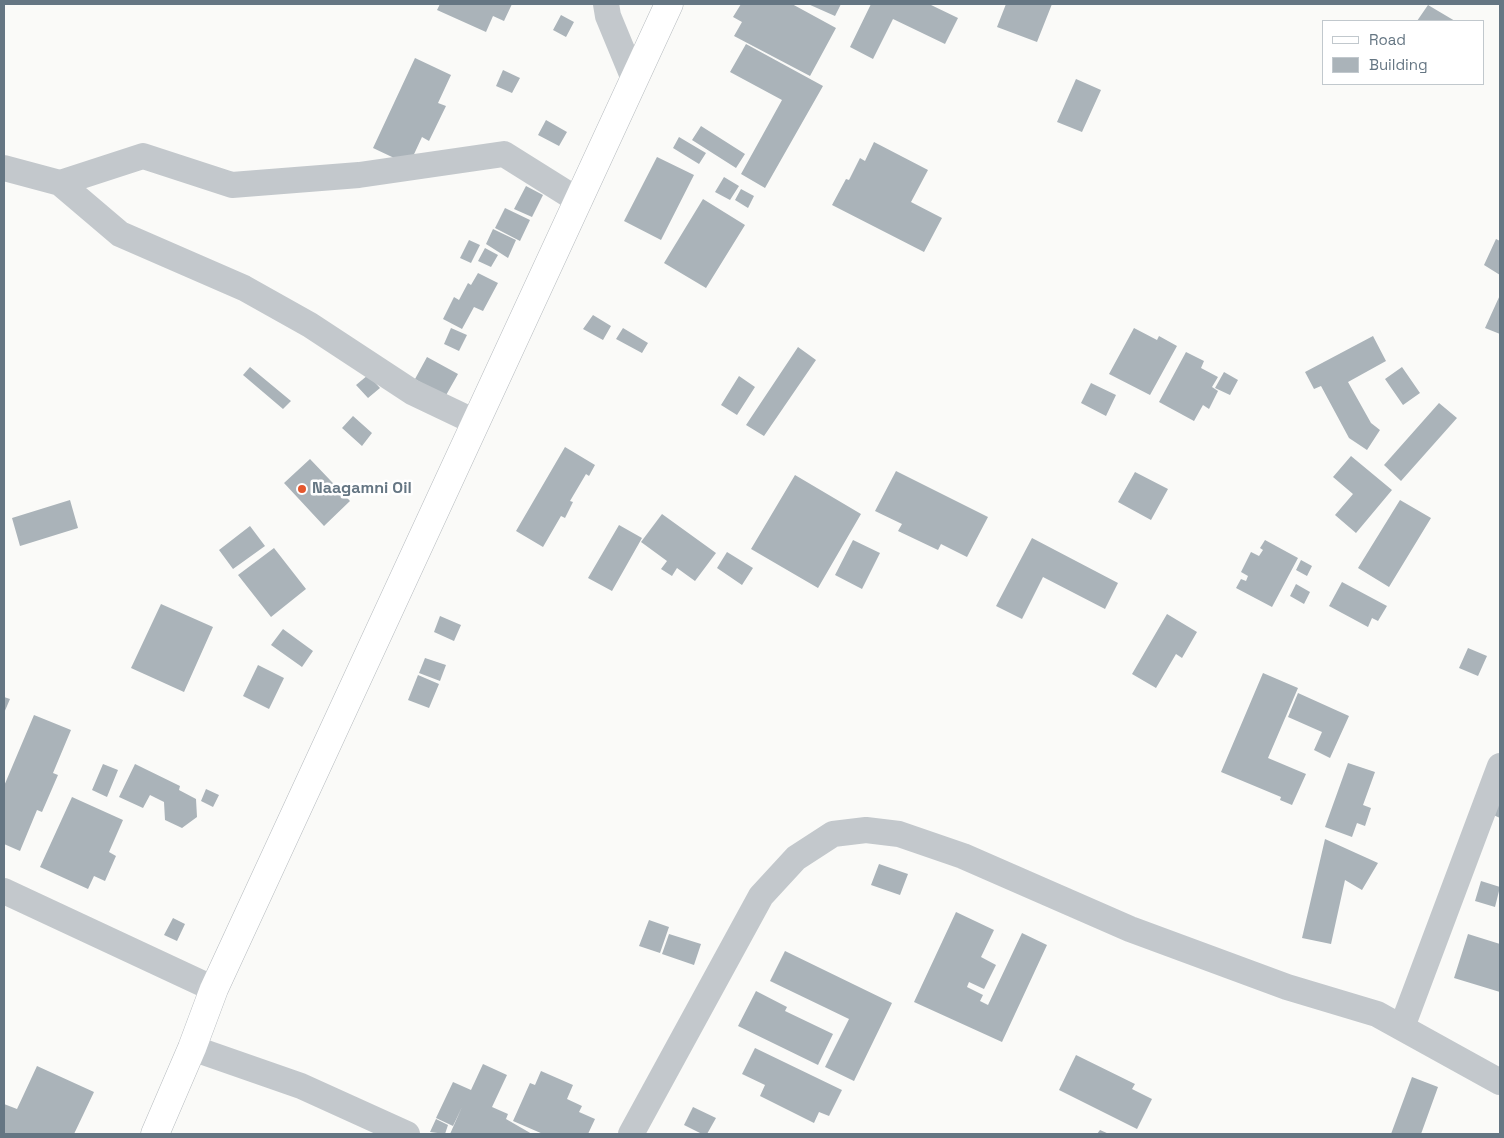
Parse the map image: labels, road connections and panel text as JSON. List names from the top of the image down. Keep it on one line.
{"places":["Naagamni Oil"],"legend":["Road","Building"]}
